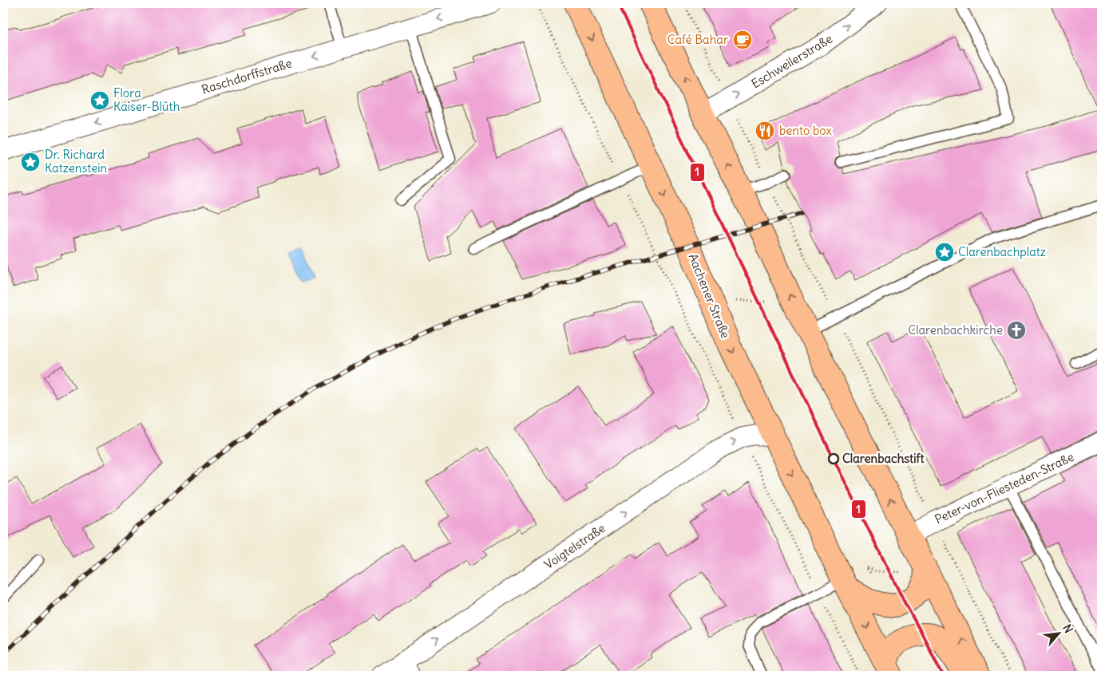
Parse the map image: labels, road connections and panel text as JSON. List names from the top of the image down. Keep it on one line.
{"streets":{"main road":["Aachener Straße"],"street":["Eschweilerstraße","Raschdorffstraße","Peter-von-Fliesteden-Straße","Voigtelstraße"]},"crossings":[["Aachener Straße","Voigtelstraße"]],"one_way":["Eschweilerstraße","Raschdorffstraße","Voigtelstraße"],"places":{"cafe":["Café Bahar"],"place":["Flora Kaiser-Blüth","Dr. Richard Katzenstein","Clarenbachplatz"],"restaurant":["bento box"],"church":["Clarenbachkirche"],"other":["Clarenbachstift"]},"lines":["transit line 1"],"north":"top right"}
